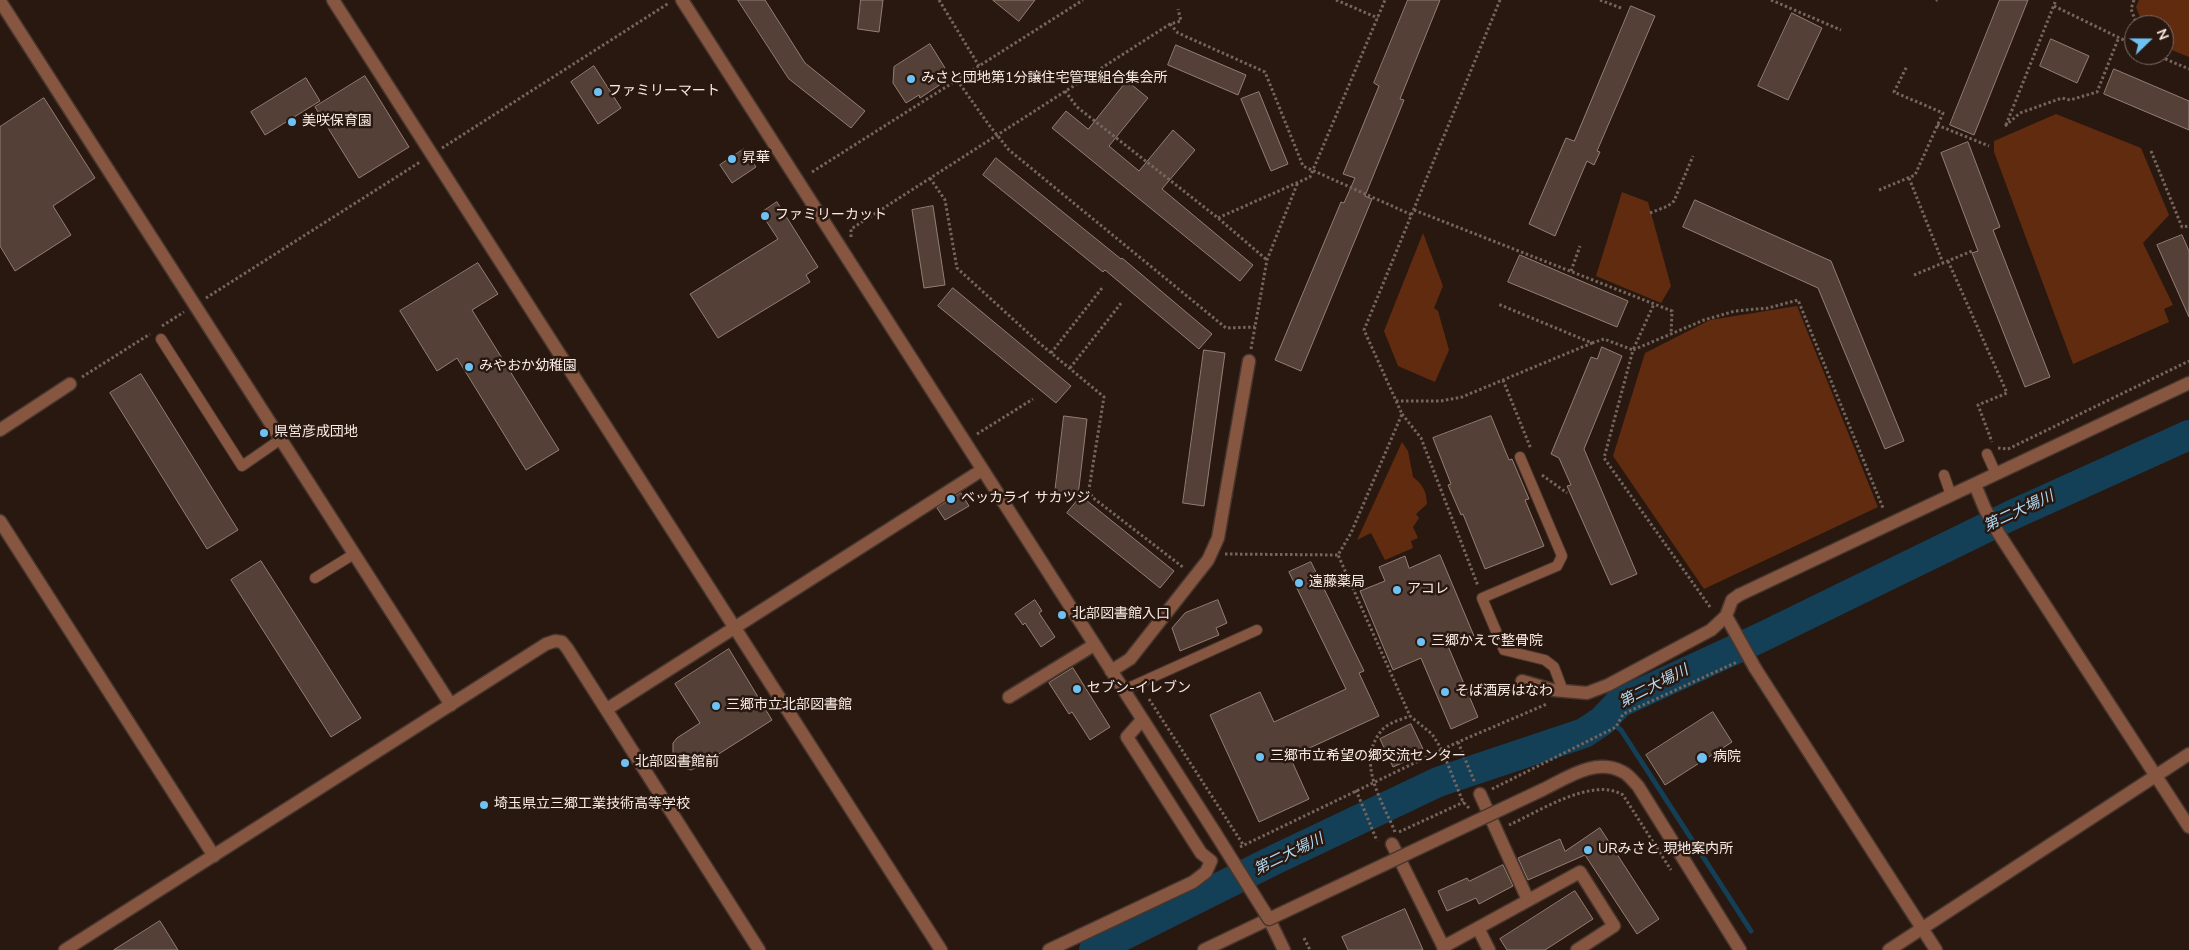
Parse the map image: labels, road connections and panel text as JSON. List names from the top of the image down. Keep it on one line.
{"water":["第二大場川"],"places":["みさと団地第1分譲住宅管理組合集会所","ファミリーマート","美咲保育園","昇華","ファミリーカット","みやおか幼稚園","県営彦成団地","ベッカライ サカツジ","遠藤薬局","アコレ","北部図書館入口","三郷かえで整骨院","セブン-イレブン","そば酒房はなわ","三郷市立北部図書館","三郷市立希望の郷交流センター","病院","北部図書館前","埼玉県立三郷工業技術高等学校","URみさと 現地案内所"],"north":"right"}
